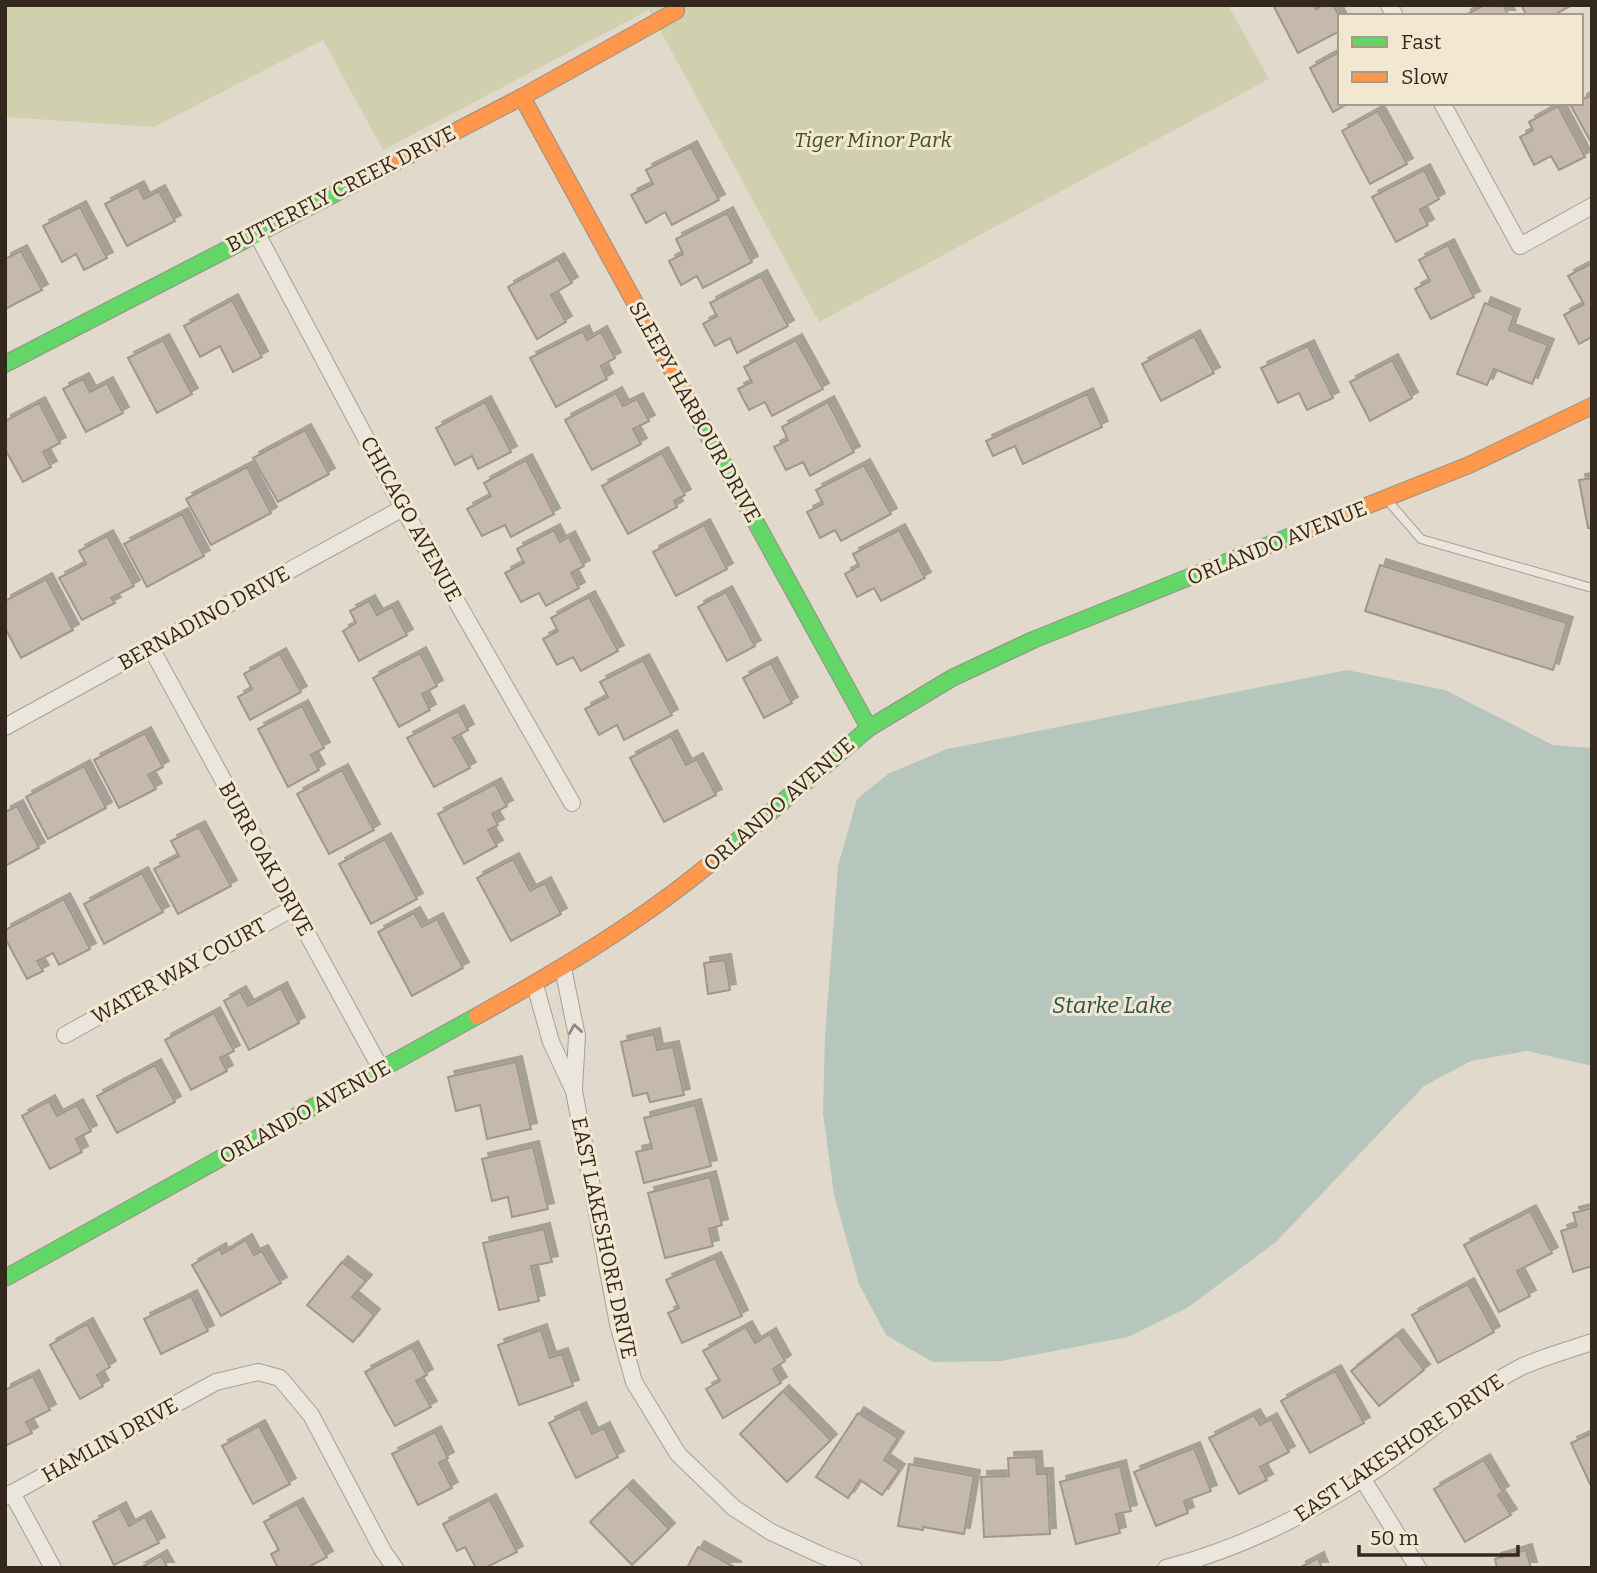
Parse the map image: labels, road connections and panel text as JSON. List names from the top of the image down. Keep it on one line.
{"streets":{"street":["BUTTERFLY CREEK DRIVE","SLEEPY HARBOUR DRIVE","CHICAGO AVENUE","ORLANDO AVENUE","BERNADINO DRIVE","BURR OAK DRIVE","WATER WAY COURT","EAST LAKESHORE DRIVE","HAMLIN DRIVE"]},"crossings":[["BUTTERFLY CREEK DRIVE","SLEEPY HARBOUR DRIVE"],["BUTTERFLY CREEK DRIVE","CHICAGO AVENUE"],["SLEEPY HARBOUR DRIVE","ORLANDO AVENUE"],["CHICAGO AVENUE","BERNADINO DRIVE"],["ORLANDO AVENUE","BURR OAK DRIVE"],["ORLANDO AVENUE","EAST LAKESHORE DRIVE"],["BERNADINO DRIVE","BURR OAK DRIVE"],["BURR OAK DRIVE","WATER WAY COURT"]],"water":["Starke Lake"],"parks":["Tiger Minor Park"],"legend":["Fast","Slow"],"scale_bar":"50 m"}
